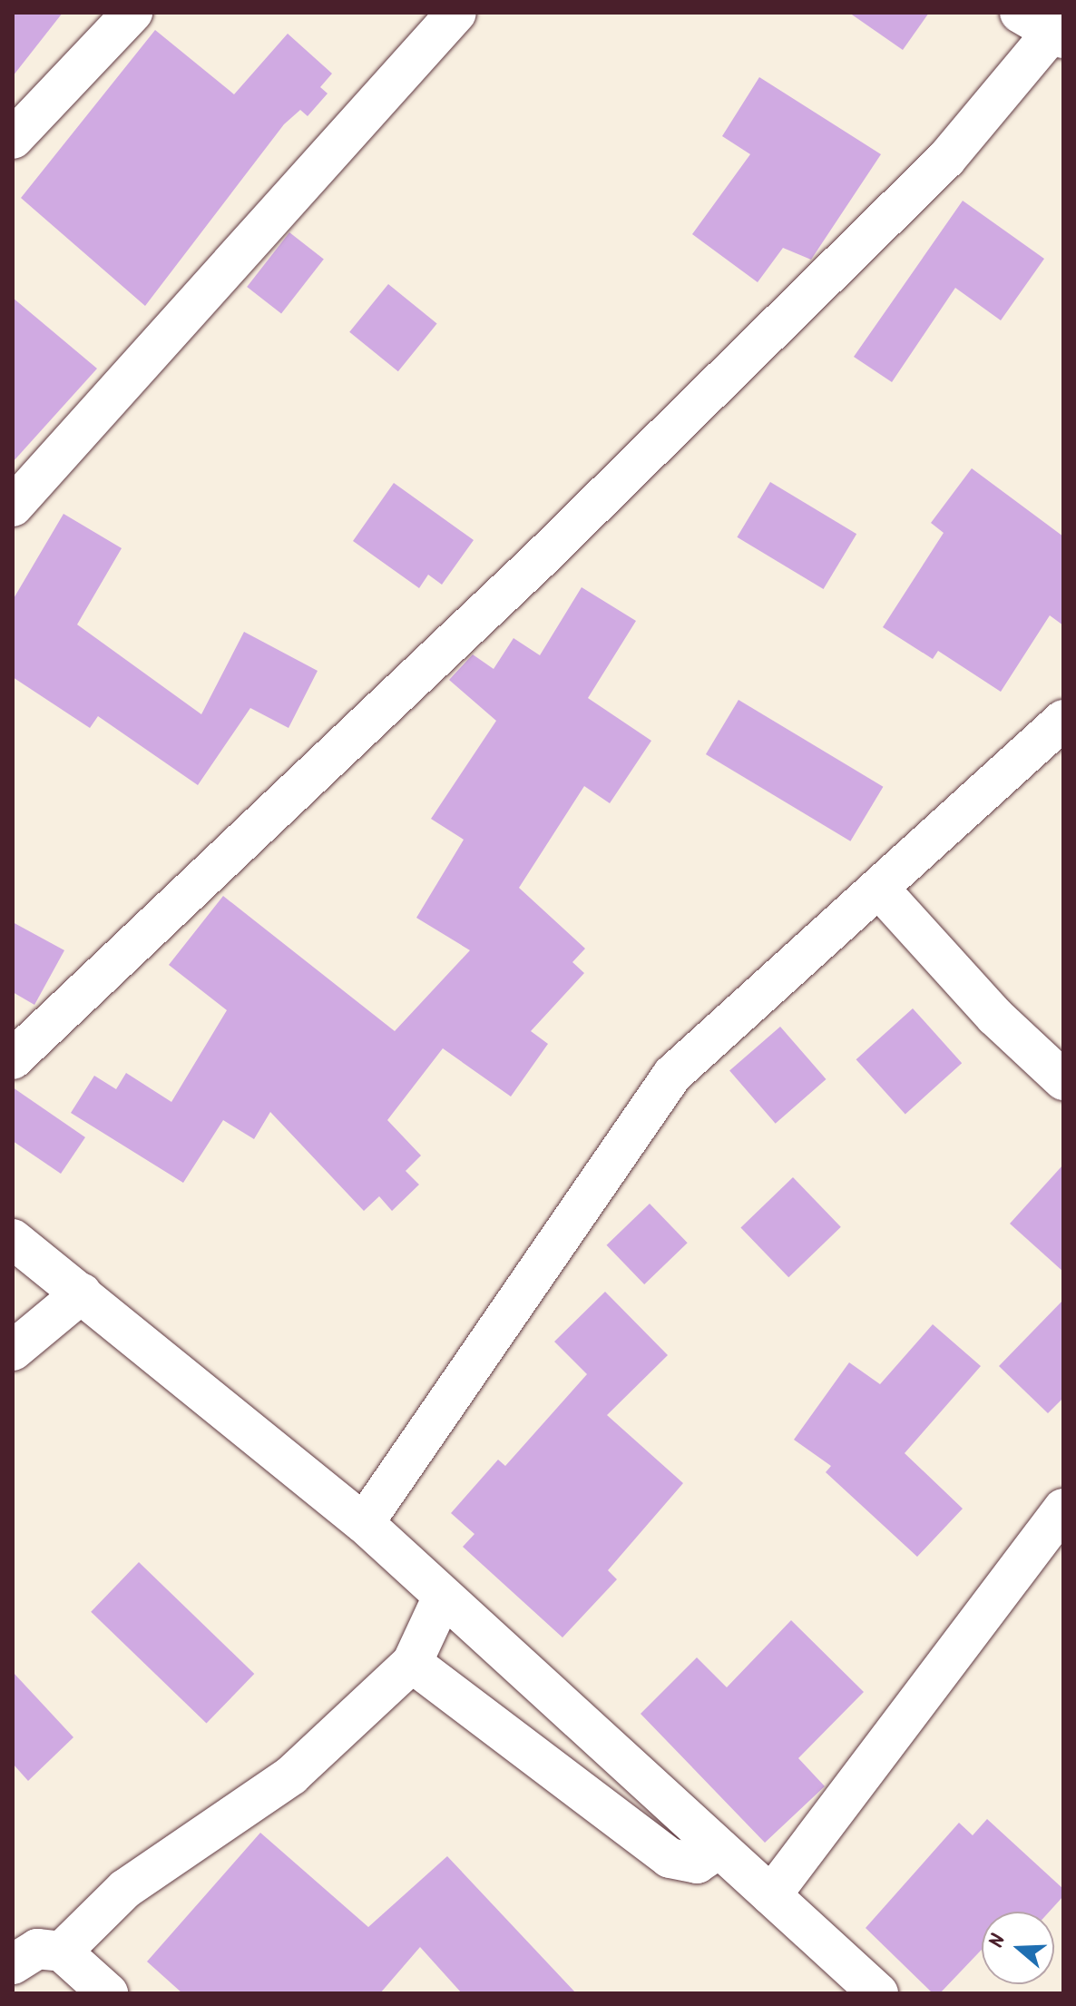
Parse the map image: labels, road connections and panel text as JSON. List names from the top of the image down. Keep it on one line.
{"north":"left"}
